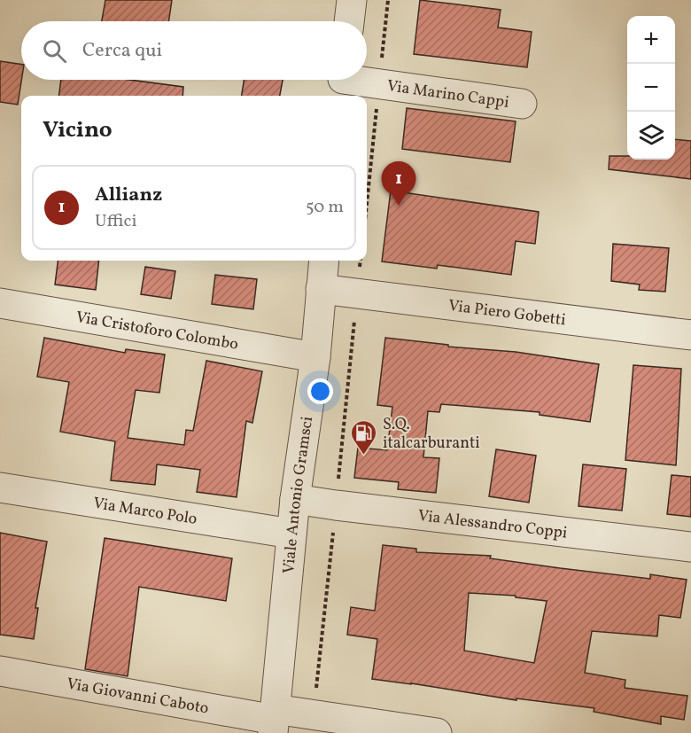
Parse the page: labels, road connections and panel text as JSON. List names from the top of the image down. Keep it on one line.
{"streets":{"street":["Via Marino Cappi","Via Piero Gobetti","Via Cristoforo Colombo","Viale Antonio Gramsci","Via Marco Polo","Via Alessandro Coppi","Via Giovanni Caboto"]},"crossings":[["Via Piero Gobetti","Viale Antonio Gramsci"],["Via Cristoforo Colombo","Viale Antonio Gramsci"],["Viale Antonio Gramsci","Via Marco Polo"],["Viale Antonio Gramsci","Via Alessandro Coppi"],["Viale Antonio Gramsci","Via Giovanni Caboto"]],"places":{"fuel station":["S.Q. italcarburanti"]},"page":{"map_buttons":["+","−"],"search":"Cerca qui","heading":"Vicino","pins":"1","list":[{"mark":"1","name":"Allianz","note":"Uffici","value":"50 m"}]}}
